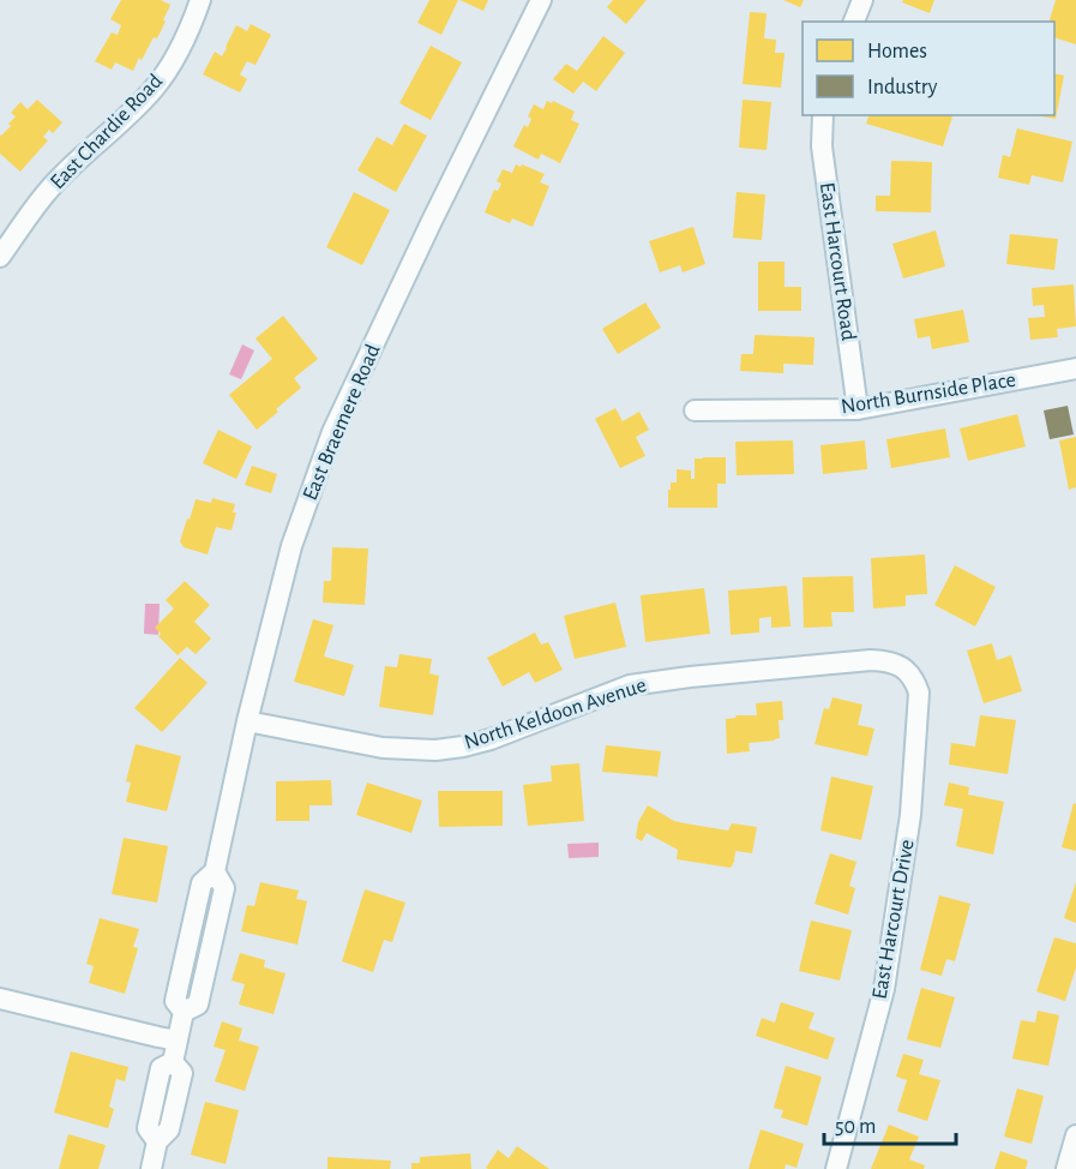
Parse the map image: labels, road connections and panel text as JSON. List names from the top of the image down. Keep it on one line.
{"streets":{"street":["East Chardie Road","East Harcourt Road","North Burnside Place","East Braemere Road","North Keldoon Avenue","East Harcourt Drive"]},"crossings":[["East Harcourt Road","North Burnside Place"],["East Braemere Road","North Keldoon Avenue"],["North Keldoon Avenue","East Harcourt Drive"]],"legend":["Homes","Industry"],"scale_bar":"50 m"}
